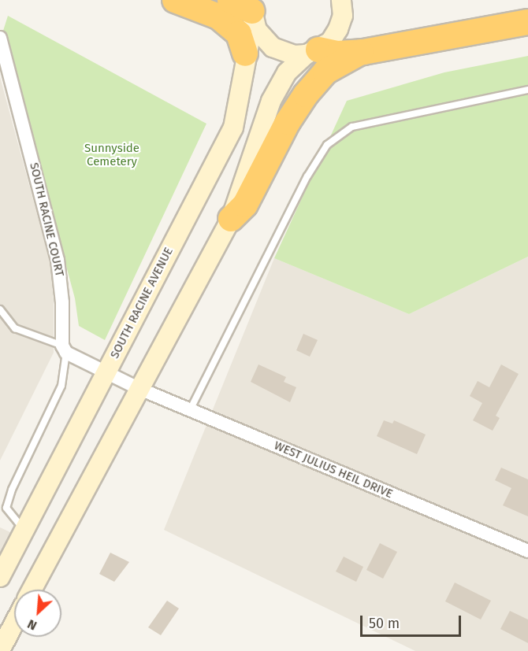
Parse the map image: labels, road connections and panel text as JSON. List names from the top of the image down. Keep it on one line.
{"streets":{"main road":["SOUTH RACINE AVENUE"],"street":["SOUTH RACINE COURT","WEST JULIUS HEIL DRIVE"]},"parks":["Sunnyside Cemetery"],"scale_bar":"50 m","north":"bottom left"}
